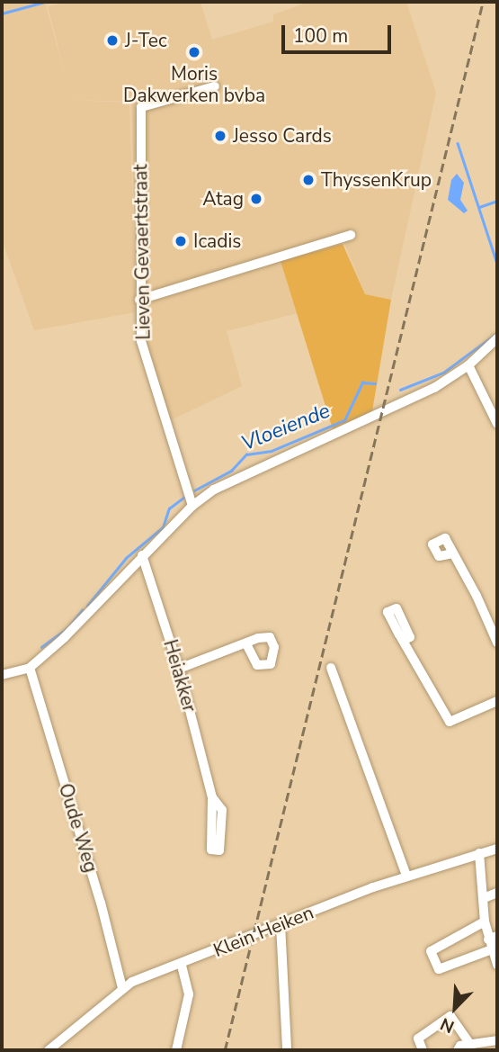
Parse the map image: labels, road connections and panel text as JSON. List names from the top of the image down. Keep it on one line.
{"streets":{"street":["Lieven Gevaertstraat","Heiakker","Oude Weg","Klein Heiken"]},"crossings":[["Oude Weg","Klein Heiken"]],"water":["Vloeiende"],"places":["J-Tec","Moris Dakwerken bvba","Jesso Cards","ThyssenKrup","Atag","Icadis"],"scale_bar":"100 m","north":"bottom left"}
